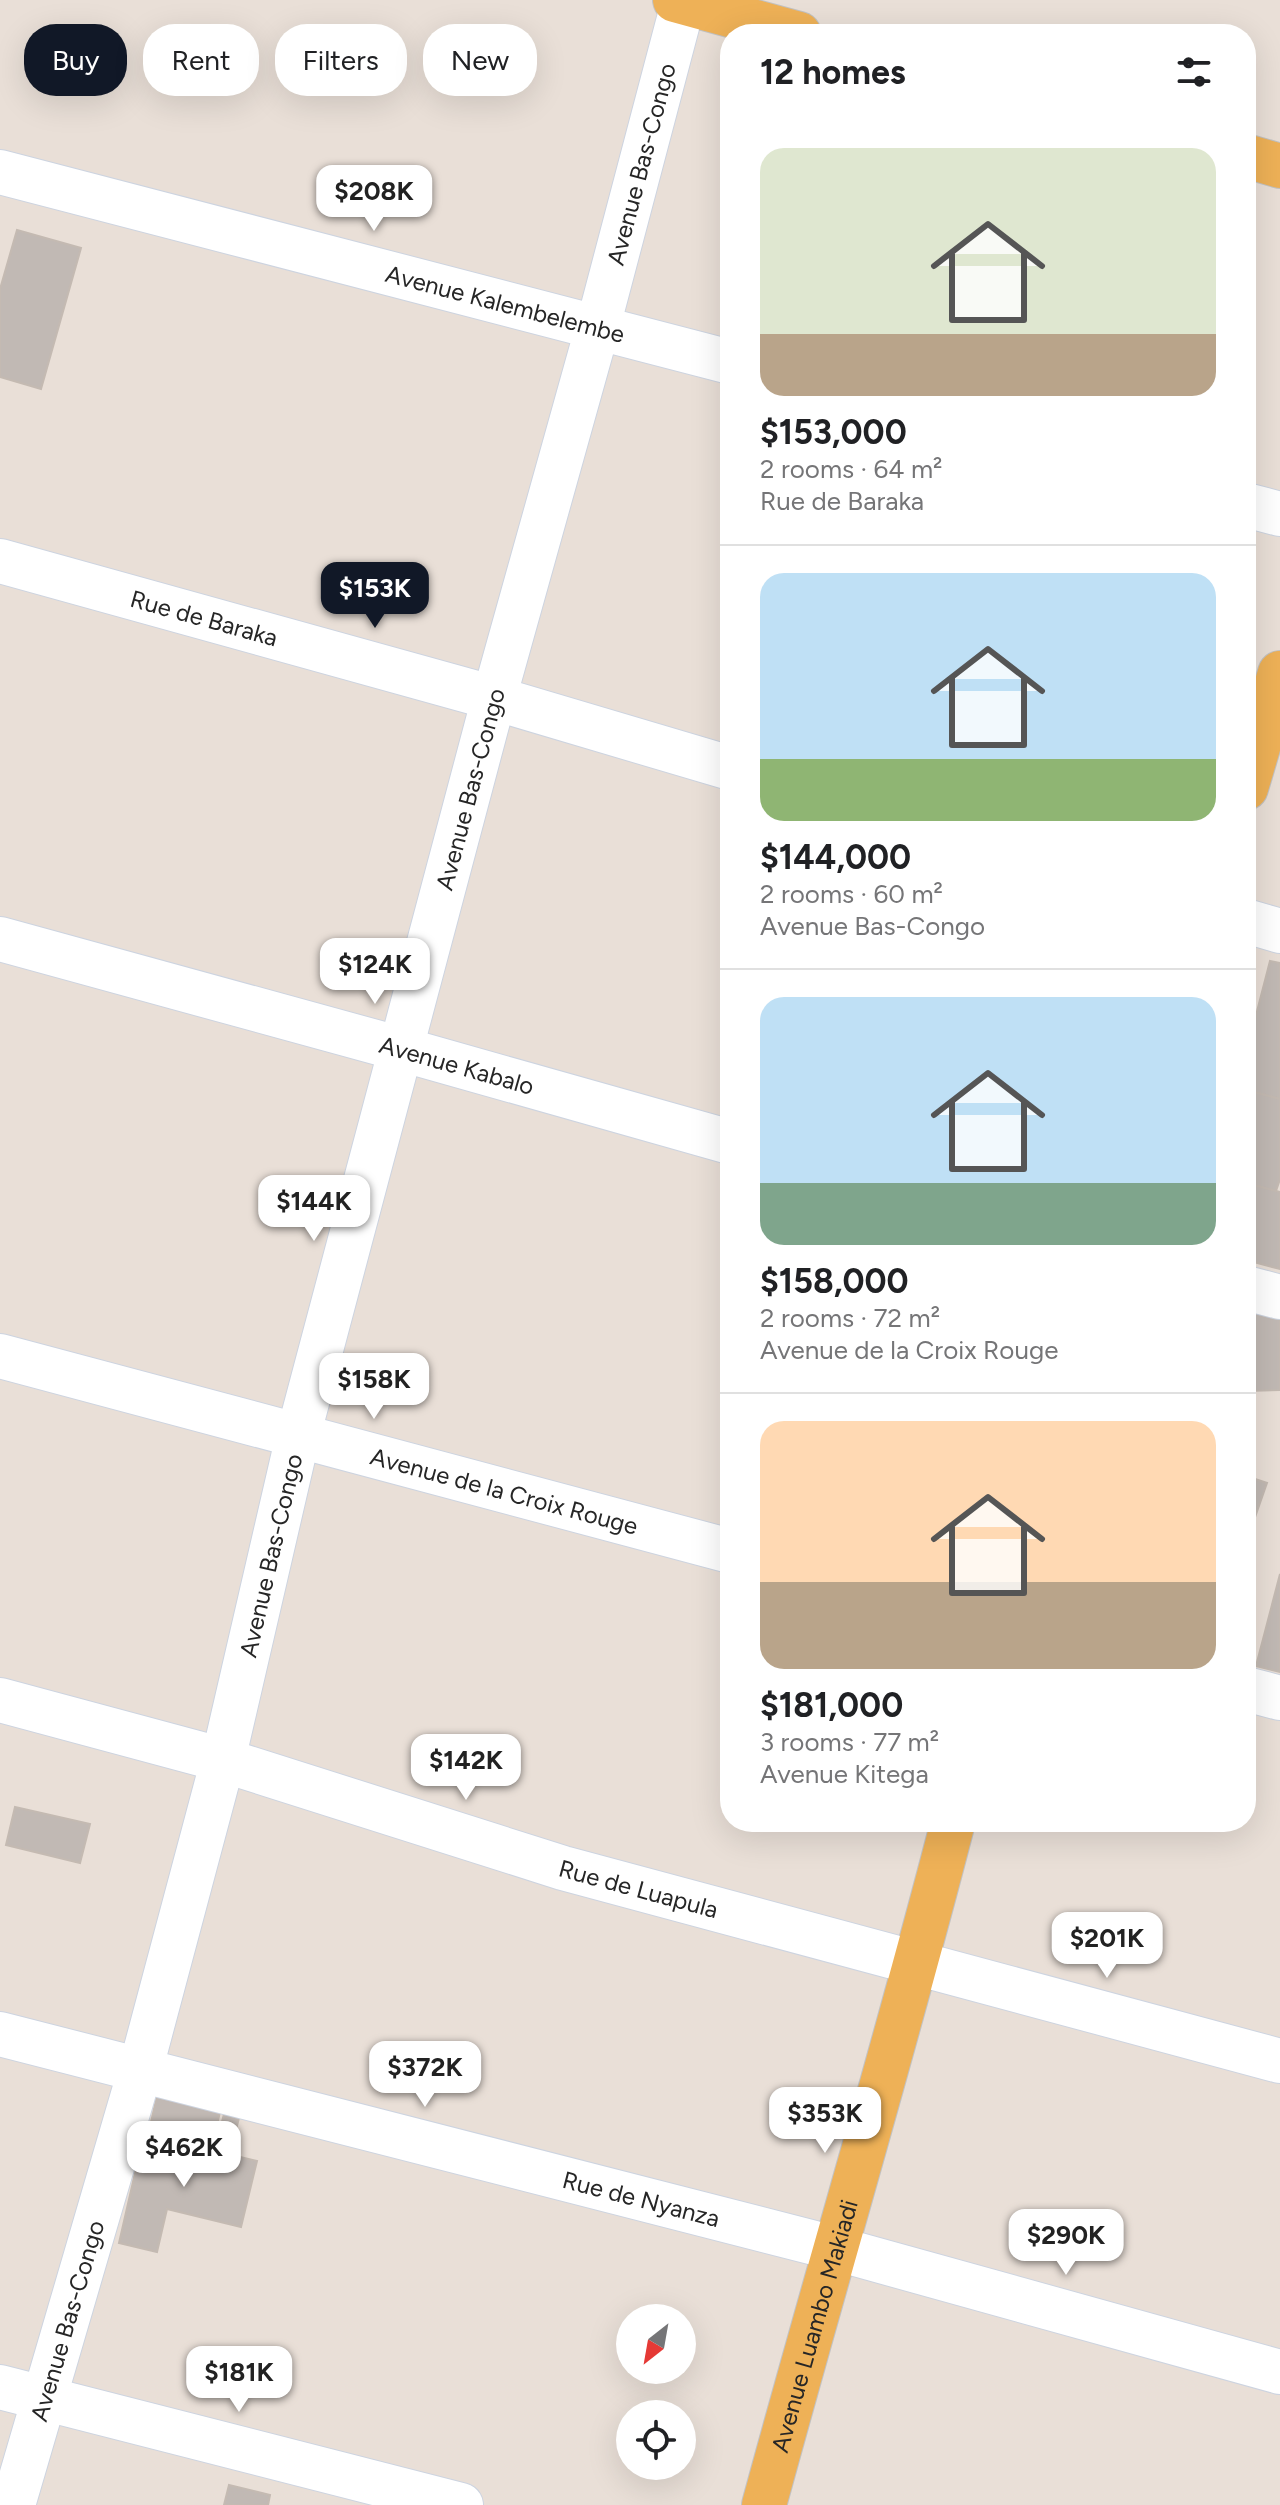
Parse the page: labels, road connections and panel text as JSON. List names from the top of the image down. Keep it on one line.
{"streets":{"main road":["Avenue Luambo Makiadi"],"street":["Avenue Bas-Congo","Avenue Kalembelembe","Rue de Baraka","Avenue Kabalo","Avenue de la Croix Rouge","Rue de Luapula","Rue de Nyanza"]},"crossings":[["Avenue Bas-Congo","Avenue Kalembelembe"],["Avenue Bas-Congo","Rue de Baraka"],["Avenue Bas-Congo","Avenue Kabalo"],["Avenue Bas-Congo","Avenue de la Croix Rouge"],["Avenue Bas-Congo","Rue de Luapula"],["Avenue Bas-Congo","Rue de Nyanza"],["Rue de Luapula","Avenue Luambo Makiadi"],["Rue de Nyanza","Avenue Luambo Makiadi"]],"north":"bottom left","page":{"chip":["Buy","Rent","Filters","New"],"heading":"12 homes","list":[{"name":"$153,000","note":"2 rooms · 64 m² · Rue de Baraka"},{"name":"$144,000","note":"2 rooms · 60 m² · Avenue Bas-Congo"},{"name":"$158,000","note":"2 rooms · 72 m² · Avenue de la Croix Rouge"},{"name":"$181,000","note":"3 rooms · 77 m² · Avenue Kitega"}],"price":["$208K","$153K","$124K","$144K","$158K","$142K","$201K","$372K","$353K","$462K","$290K","$181K"]}}
